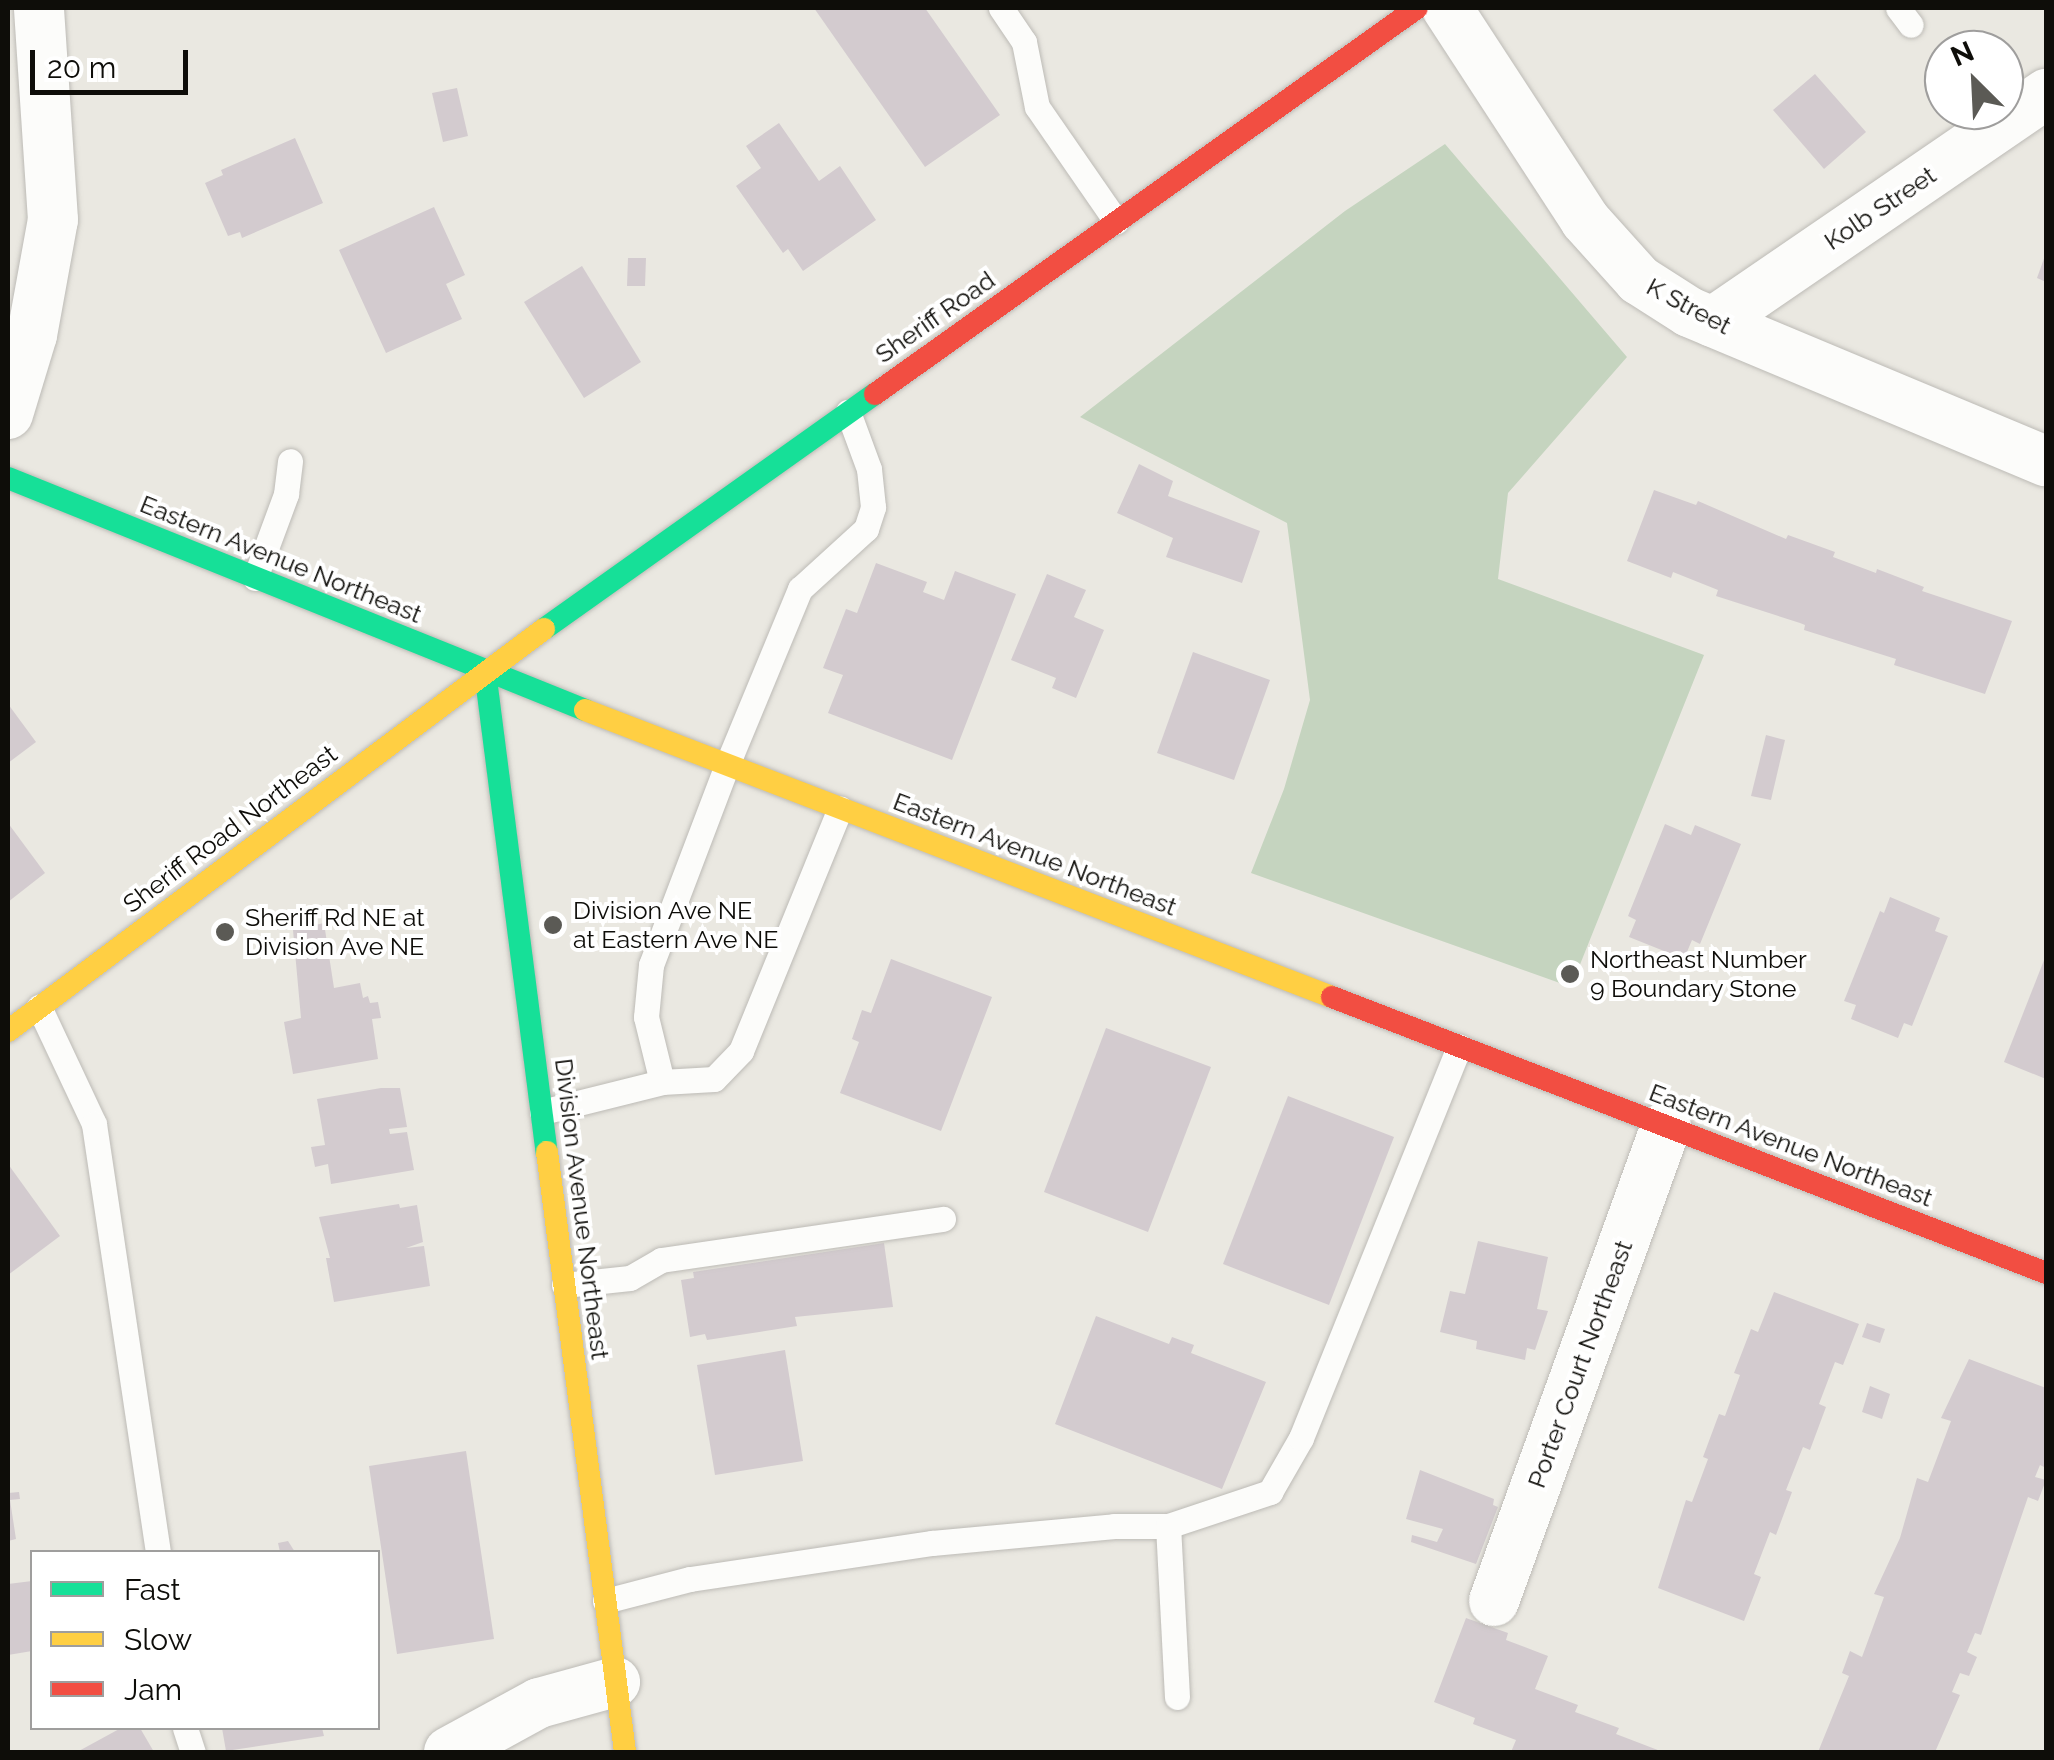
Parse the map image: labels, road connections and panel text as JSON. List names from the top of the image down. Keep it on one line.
{"streets":{"main road":["Sheriff Road","Eastern Avenue Northeast","Sheriff Road Northeast","Division Avenue Northeast"],"street":["Kolb Street","K Street","Porter Court Northeast"]},"crossings":[["Kolb Street","K Street"],["Sheriff Road","Eastern Avenue Northeast"],["Sheriff Road","Sheriff Road Northeast"],["Sheriff Road","Division Avenue Northeast"],["Eastern Avenue Northeast","Sheriff Road Northeast"],["Eastern Avenue Northeast","Division Avenue Northeast"],["Eastern Avenue Northeast","Porter Court Northeast"],["Sheriff Road Northeast","Division Avenue Northeast"]],"places":["Division Ave NE at Eastern Ave NE","Sheriff Rd NE at Division Ave NE","Northeast Number 9 Boundary Stone"],"legend":["Fast","Slow","Jam"],"scale_bar":"20 m","north":"top left"}
